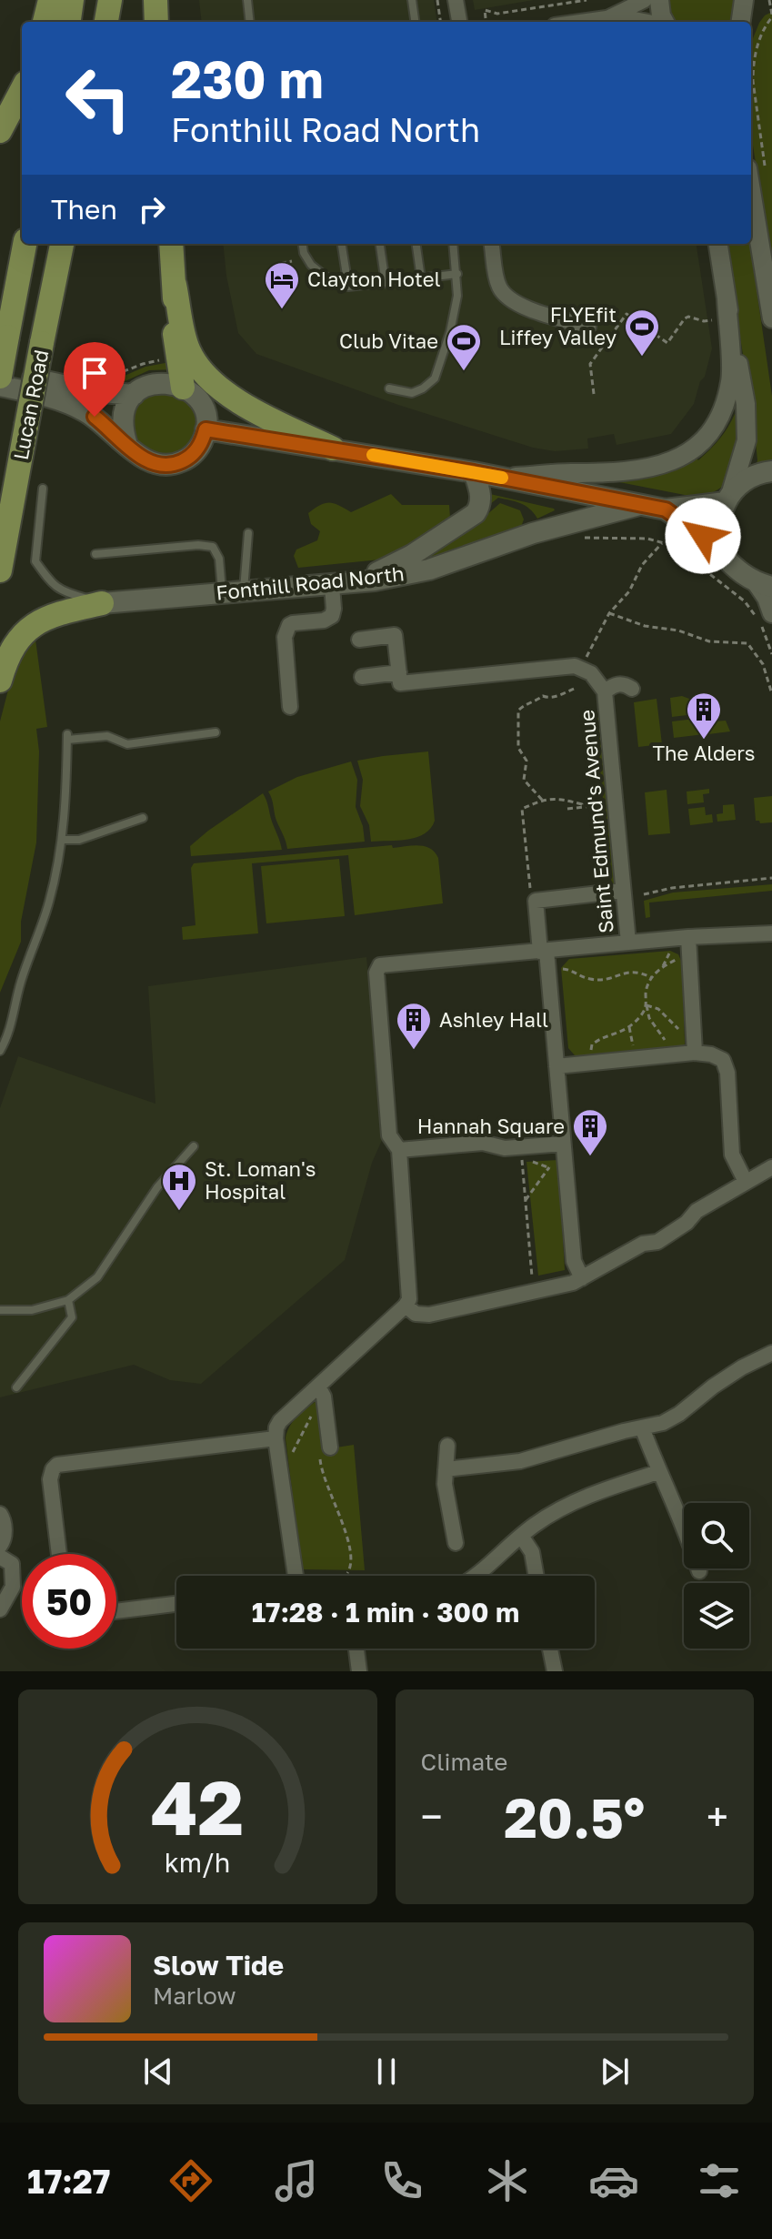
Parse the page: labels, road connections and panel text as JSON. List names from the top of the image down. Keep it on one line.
{"streets":{"highway":["Lucan Road"],"main road":["Fonthill Road North"],"street":["Saint Edmund's Avenue"]},"places":{"hotel":["Clayton Hotel"],"sports":["FLYEfit Liffey Valley","Club Vitae"],"building":["The Alders","Ashley Hall","Hannah Square"],"hospital":["St. Loman's Hospital"]},"page":{"turn":["230 m","Fonthill Road North"],"then":"Then","limit":"50","trip":"17:28 · 1 min · 300 m","tile":"Climate","heat":["−","20.5°","+"],"song":["Slow Tide","Marlow"],"tabs":"17:27","gauge":["42","km/h"]}}
